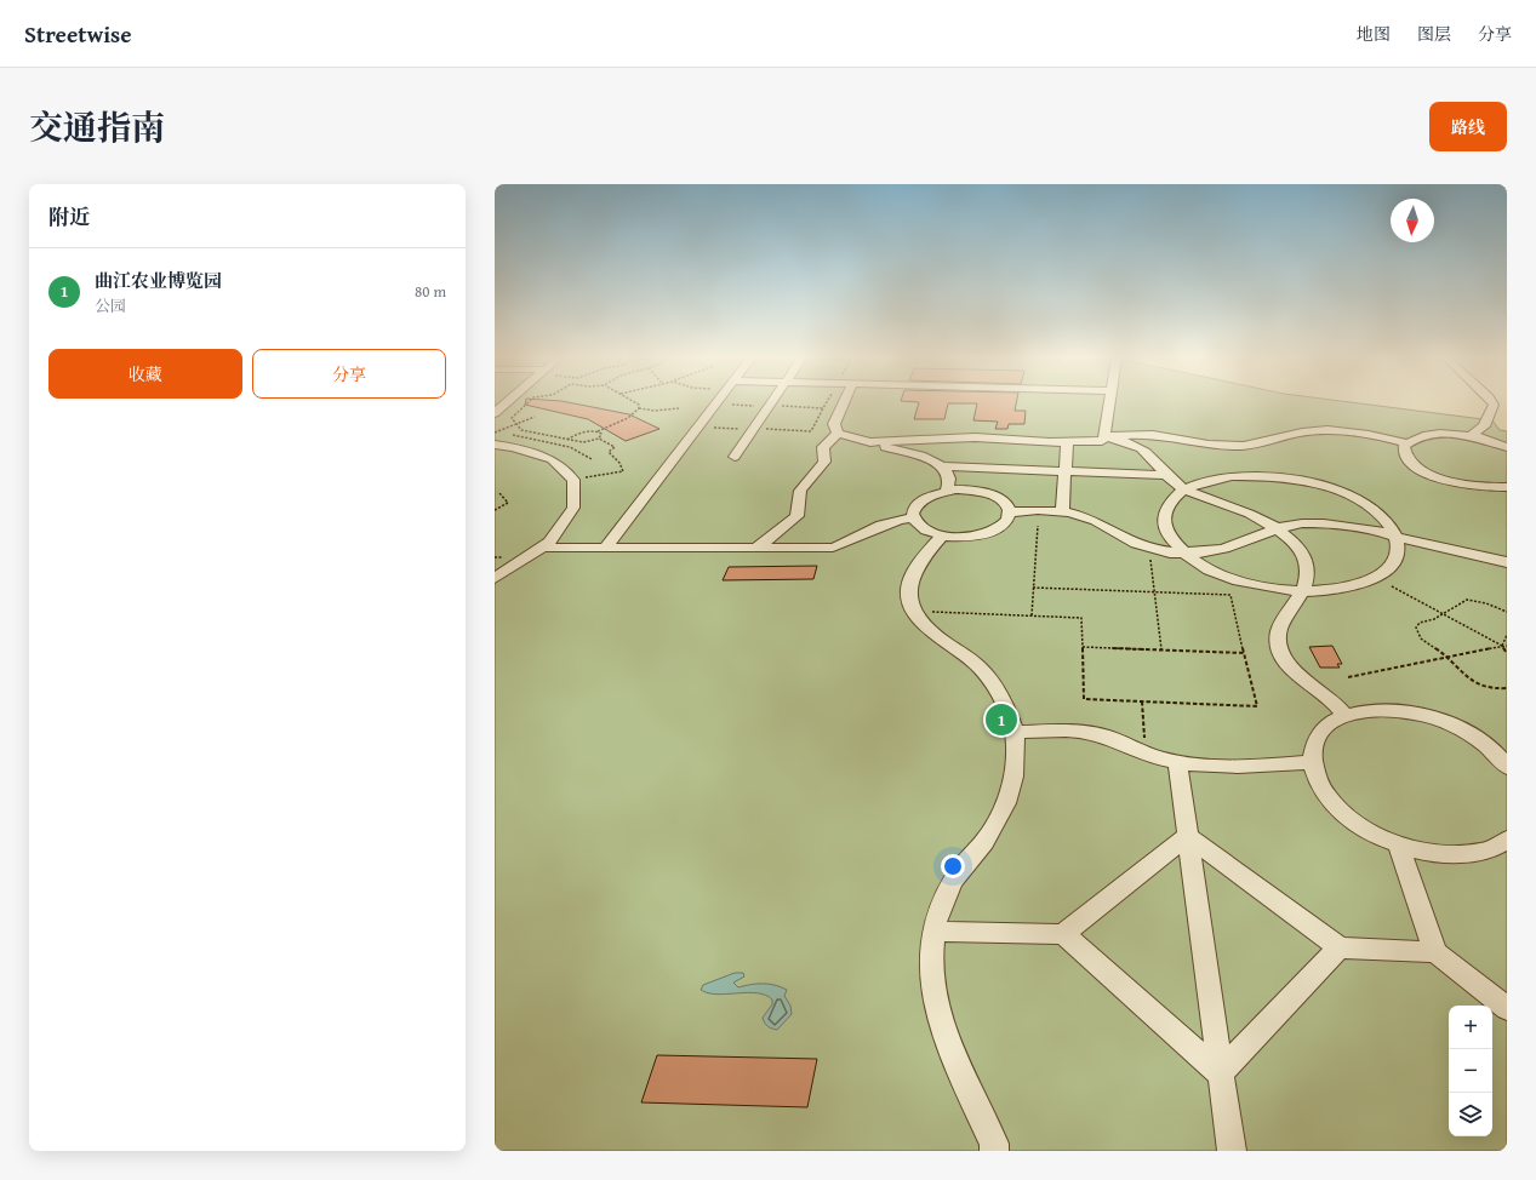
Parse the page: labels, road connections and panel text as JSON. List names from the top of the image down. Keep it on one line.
{"north":"bottom","page":{"header":"Streetwise","nav":["地图","图层","分享"],"title":"交通指南","buttons":["路线",["收藏","分享"]],"heading":"附近","list":[{"mark":"1","name":"曲江农业博览园","note":"公园","value":"80 m"}],"pins":"1","map_buttons":["+","−"]}}
